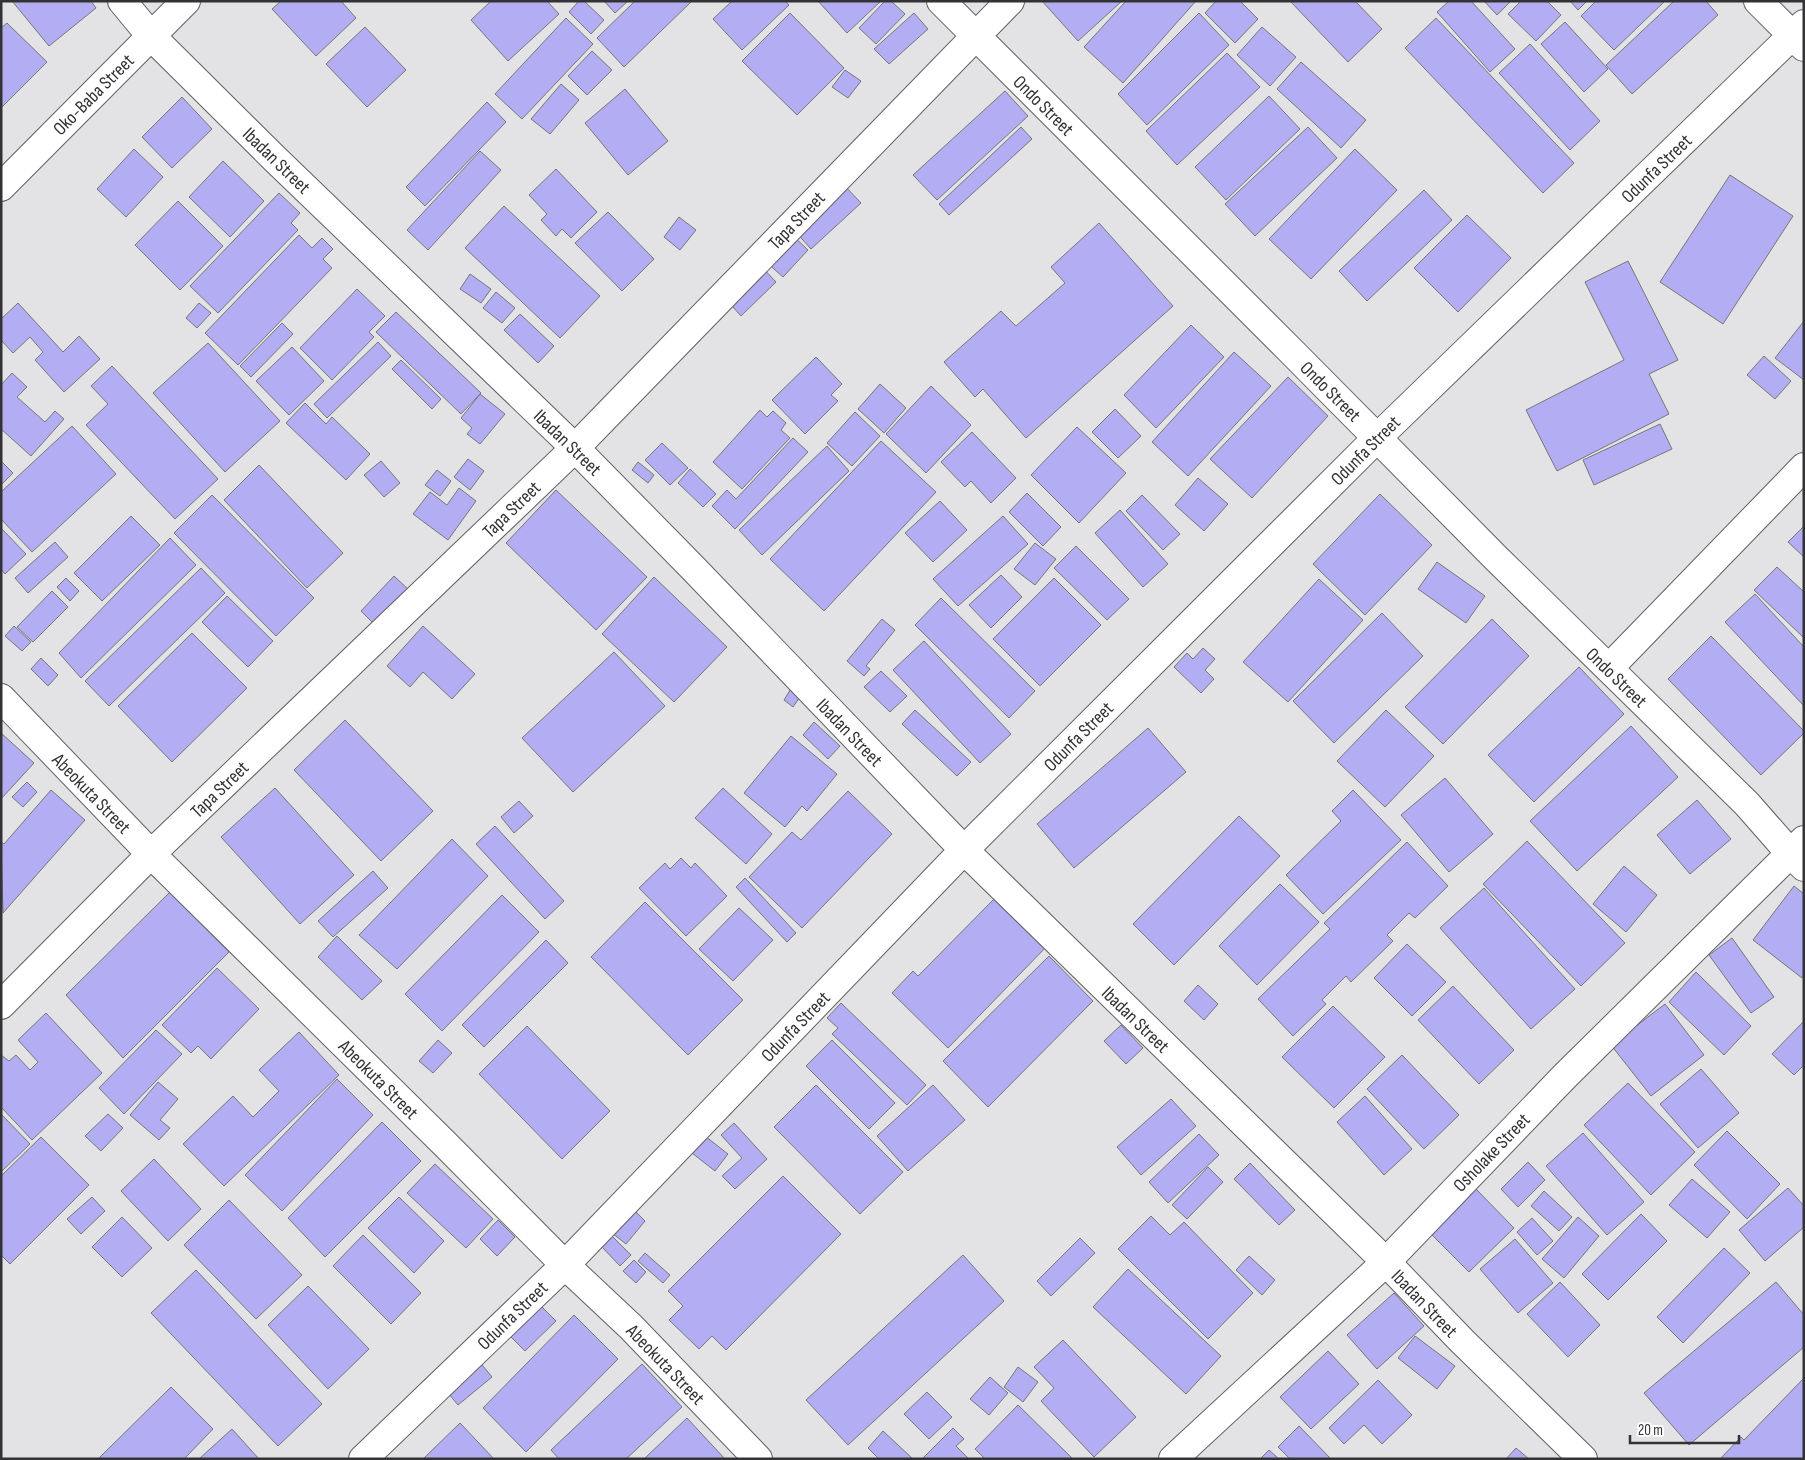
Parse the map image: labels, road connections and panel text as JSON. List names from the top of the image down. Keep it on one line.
{"streets":{"street":["Oko-Baba Street","Ondo Street","Ibadan Street","Odunfa Street","Tapa Street","Abeokuta Street","Osholake Street"]},"crossings":[["Oko-Baba Street","Ibadan Street"],["Ondo Street","Odunfa Street"],["Ondo Street","Tapa Street"],["Ondo Street","Osholake Street"],["Ibadan Street","Odunfa Street"],["Ibadan Street","Tapa Street"],["Ibadan Street","Osholake Street"],["Odunfa Street","Abeokuta Street"],["Tapa Street","Abeokuta Street"]],"scale_bar":"20 m"}
